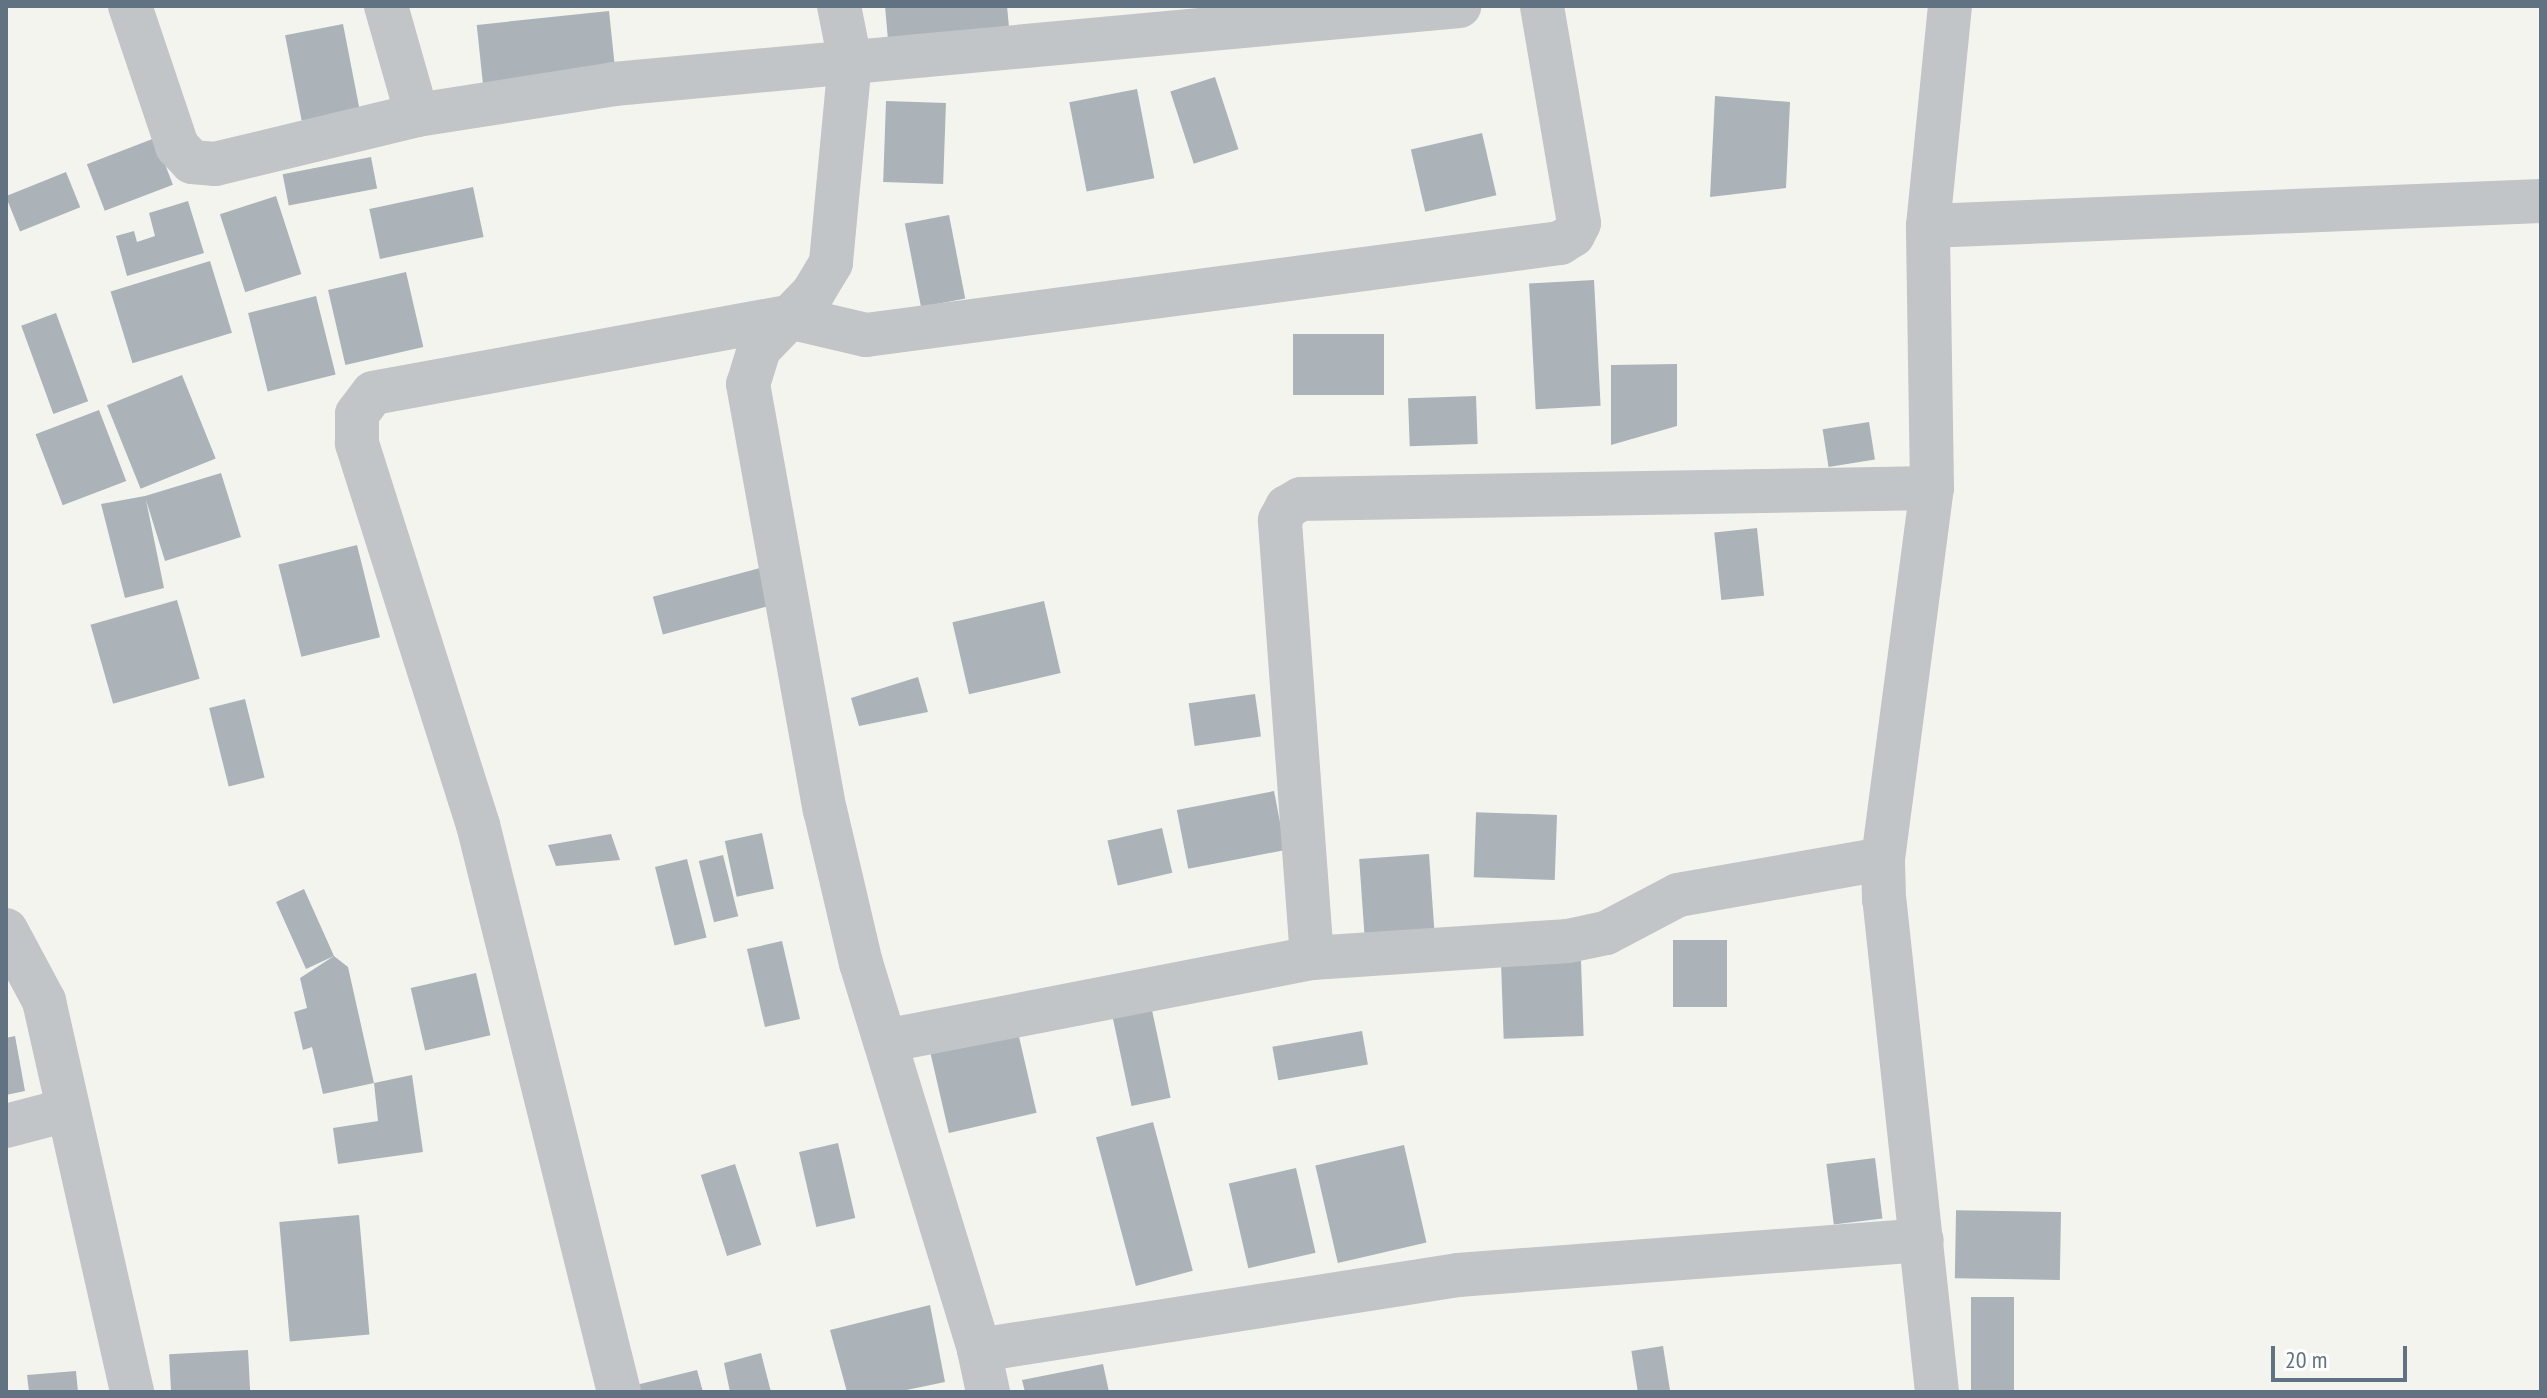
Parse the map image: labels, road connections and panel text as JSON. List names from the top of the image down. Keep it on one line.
{"scale_bar":"20 m"}
